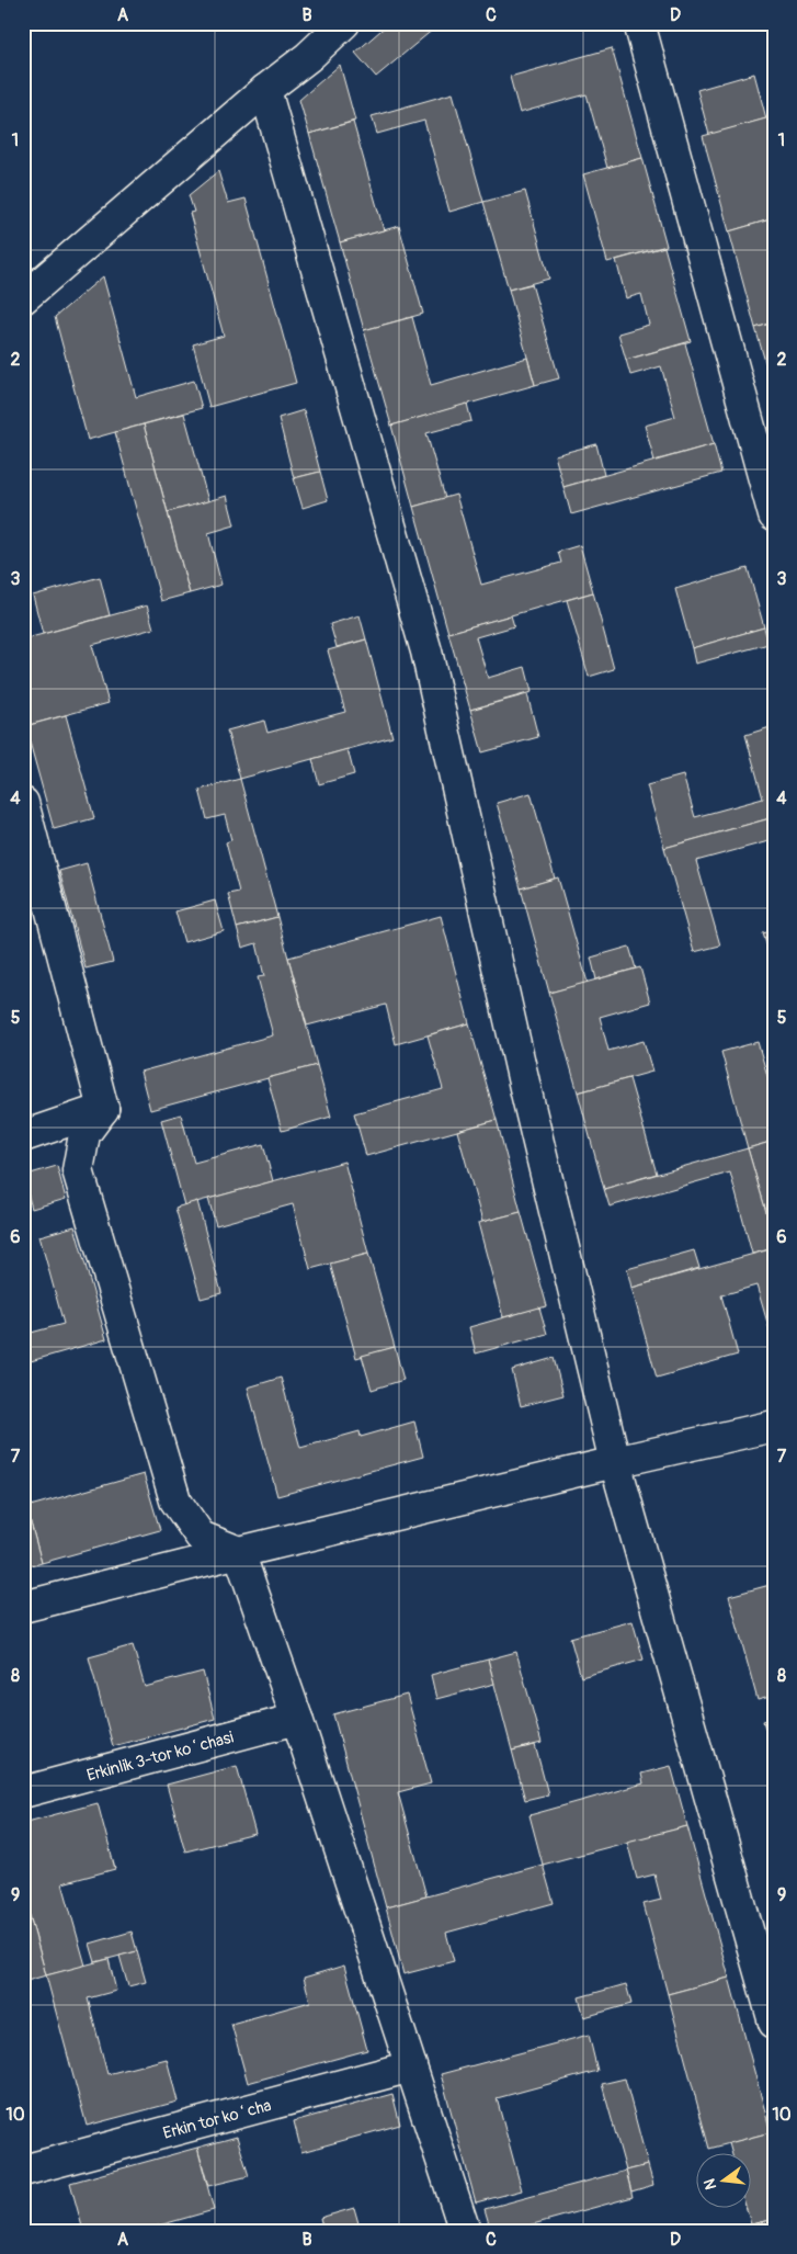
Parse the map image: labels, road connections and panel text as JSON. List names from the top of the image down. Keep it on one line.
{"streets":{"street":["Erkinlik 3-tor koʻchasi","Erkin tor koʻcha"]},"north":"left","grid":{"columns":["A","B","C","D"],"rows":["1","2","3","4","5","6","7","8","9","10"]}}
